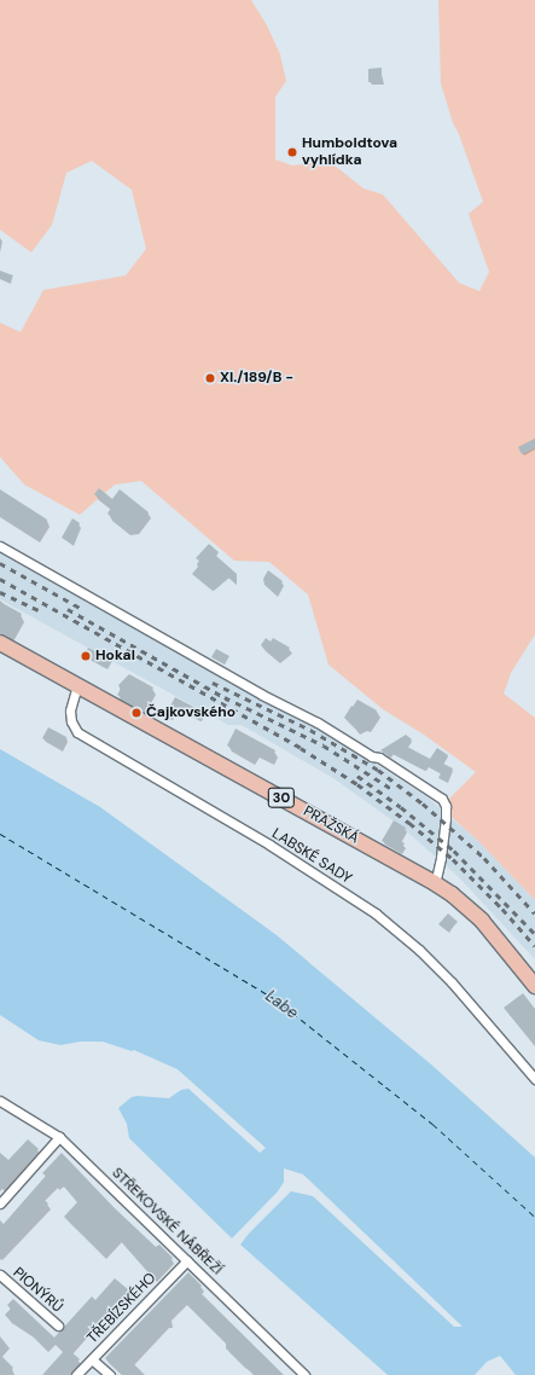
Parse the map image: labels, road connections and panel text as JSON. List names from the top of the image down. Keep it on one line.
{"streets":{"main road":["30","PRAŽSKÁ"],"street":["LABSKÉ SADY","STŘEKOVSKÉ NÁBŘEŽÍ","PIONÝRŮ","TŘEBÍZSKÉHO"]},"crossings":[["PRAŽSKÁ","LABSKÉ SADY"],["STŘEKOVSKÉ NÁBŘEŽÍ","TŘEBÍZSKÉHO"]],"water":["Labe"],"places":["Humboldtova vyhlídka","XI./189/B -","Hokal","Čajkovského"]}
